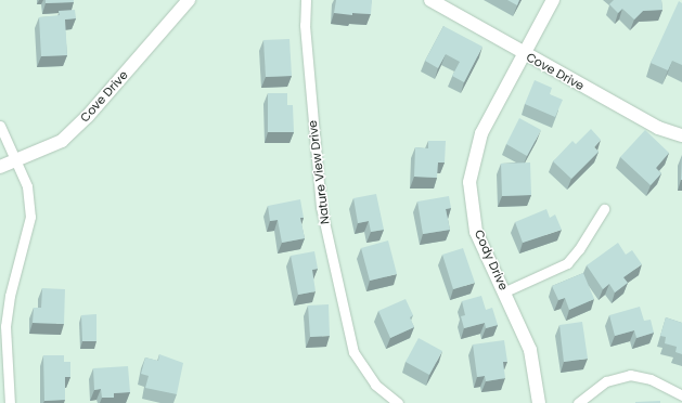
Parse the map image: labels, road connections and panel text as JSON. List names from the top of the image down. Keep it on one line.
{"streets":{"main road":["Cove Drive","Cody Drive"],"street":["Nature View Drive"]},"crossings":[["Cove Drive","Cody Drive"]]}
